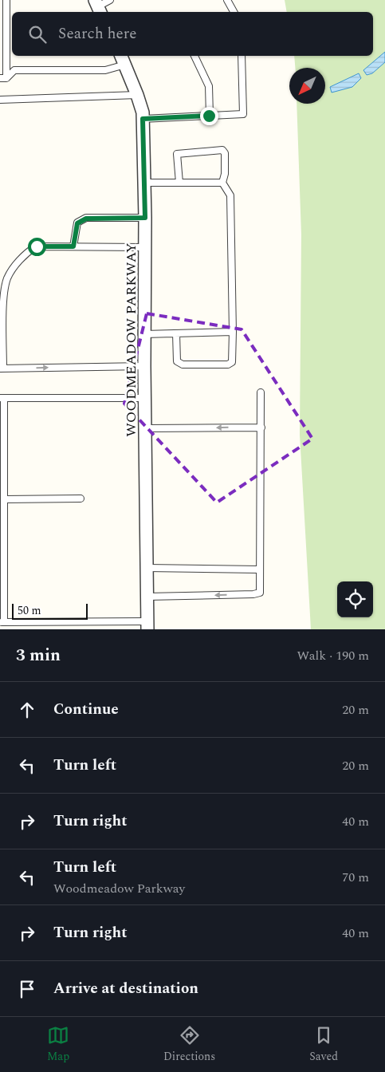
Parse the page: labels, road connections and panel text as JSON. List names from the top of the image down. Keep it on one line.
{"streets":{"street":["WOODMEADOW PARKWAY"]},"scale_bar":"50 m","north":"bottom left","page":{"search":"Search here","scale":"50 m","heading":["3 min","Walk · 190 m"],"list":[["Continue","20 m"],["Turn left","20 m"],["Turn right","40 m"],["Turn left","Woodmeadow Parkway","70 m"],["Turn right","40 m"],"Arrive at destination"],"nav":["Map","Directions","Saved"]}}
